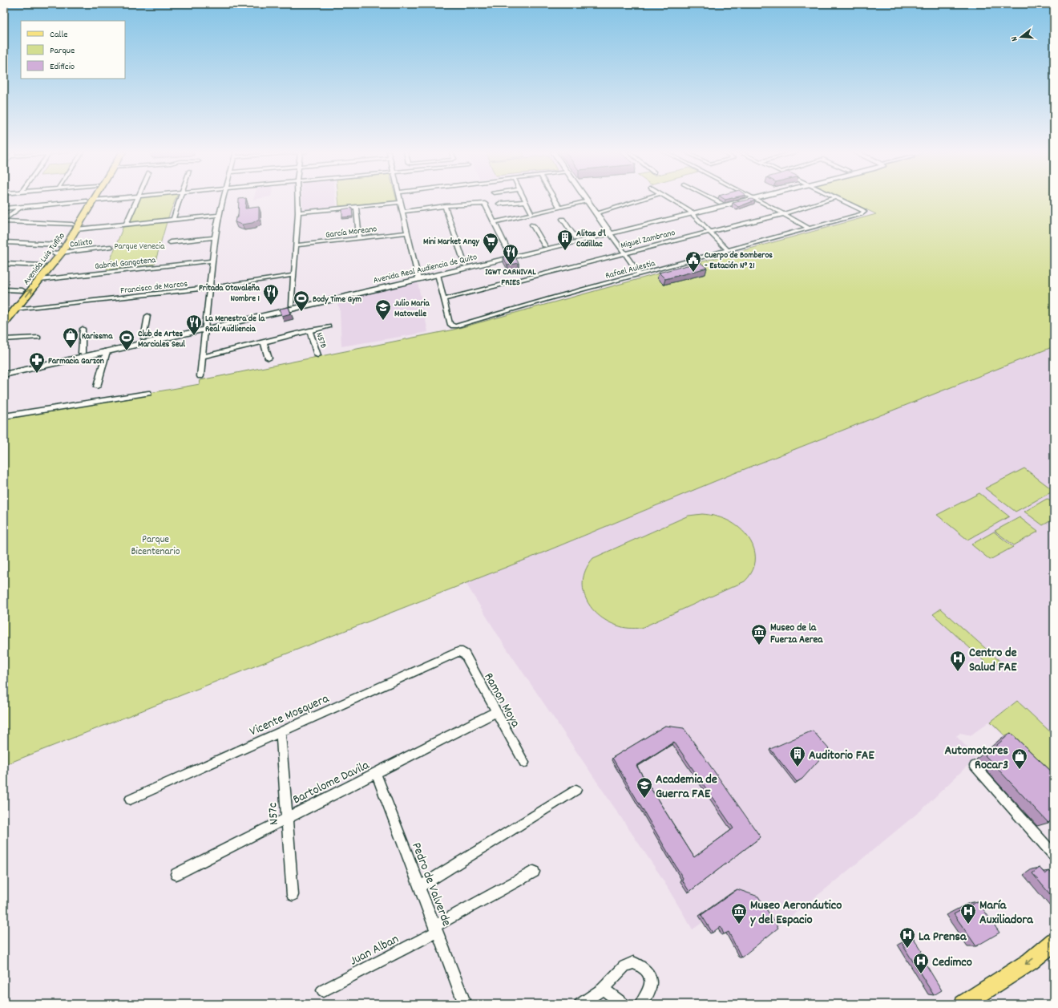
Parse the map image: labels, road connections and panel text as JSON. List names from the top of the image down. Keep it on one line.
{"streets":{"main road":["Avenida Luis Tufiño","Avenida Real Audiencia de Quito"],"street":["García Moreano","Miguel Zambrano","Calixto","Gabriel Gangotena","Rafael Aulestia","Francisco de Marcos","N57B","Ramon Moya","Vicente Mosquera","Bartolome Davila","N57c","Pedro de Valverde","Juan Alban"]},"crossings":[["Miguel Zambrano","Rafael Aulestia"],["Calixto","Avenida Luis Tufiño"],["Avenida Luis Tufiño","Gabriel Gangotena"],["Avenida Luis Tufiño","Francisco de Marcos"],["Avenida Real Audiencia de Quito","Rafael Aulestia"],["Ramon Moya","Vicente Mosquera"],["Ramon Moya","Bartolome Davila"],["Vicente Mosquera","N57c"],["Bartolome Davila","N57c"],["Bartolome Davila","Pedro de Valverde"],["Pedro de Valverde","Juan Alban"]],"parks":["Parque Venecia","Parque Bicentenario"],"places":{"building":["Alitas d'l Cadillac","Auditorio FAE"],"supermarket":["Mini Market Angy"],"restaurant":["IGWT CARNIVAL FRIES","Fritada Otavaleña Nombre 1","La Menestra de la Real Audliencia"],"public building":["Cuerpo de Bomberos - Estación N° 21"],"sports":["Body Time Gym","Club de Artes Marciales Seul"],"school or university":["Julio Maria Matovelle","Academia de Guerra FAE"],"shop":["Karissma","Automotores Rocar3"],"pharmacy":["Farmacia Garzon"],"museum":["Museo de la Fuerza Aerea","Museo Aeronáutico y del Espacio"],"hospital":["Centro de Salud FAE","María Auxiliadora","La Prensa","Cedimco"]},"legend":["Calle","Parque","Edificio"],"north":"left"}
